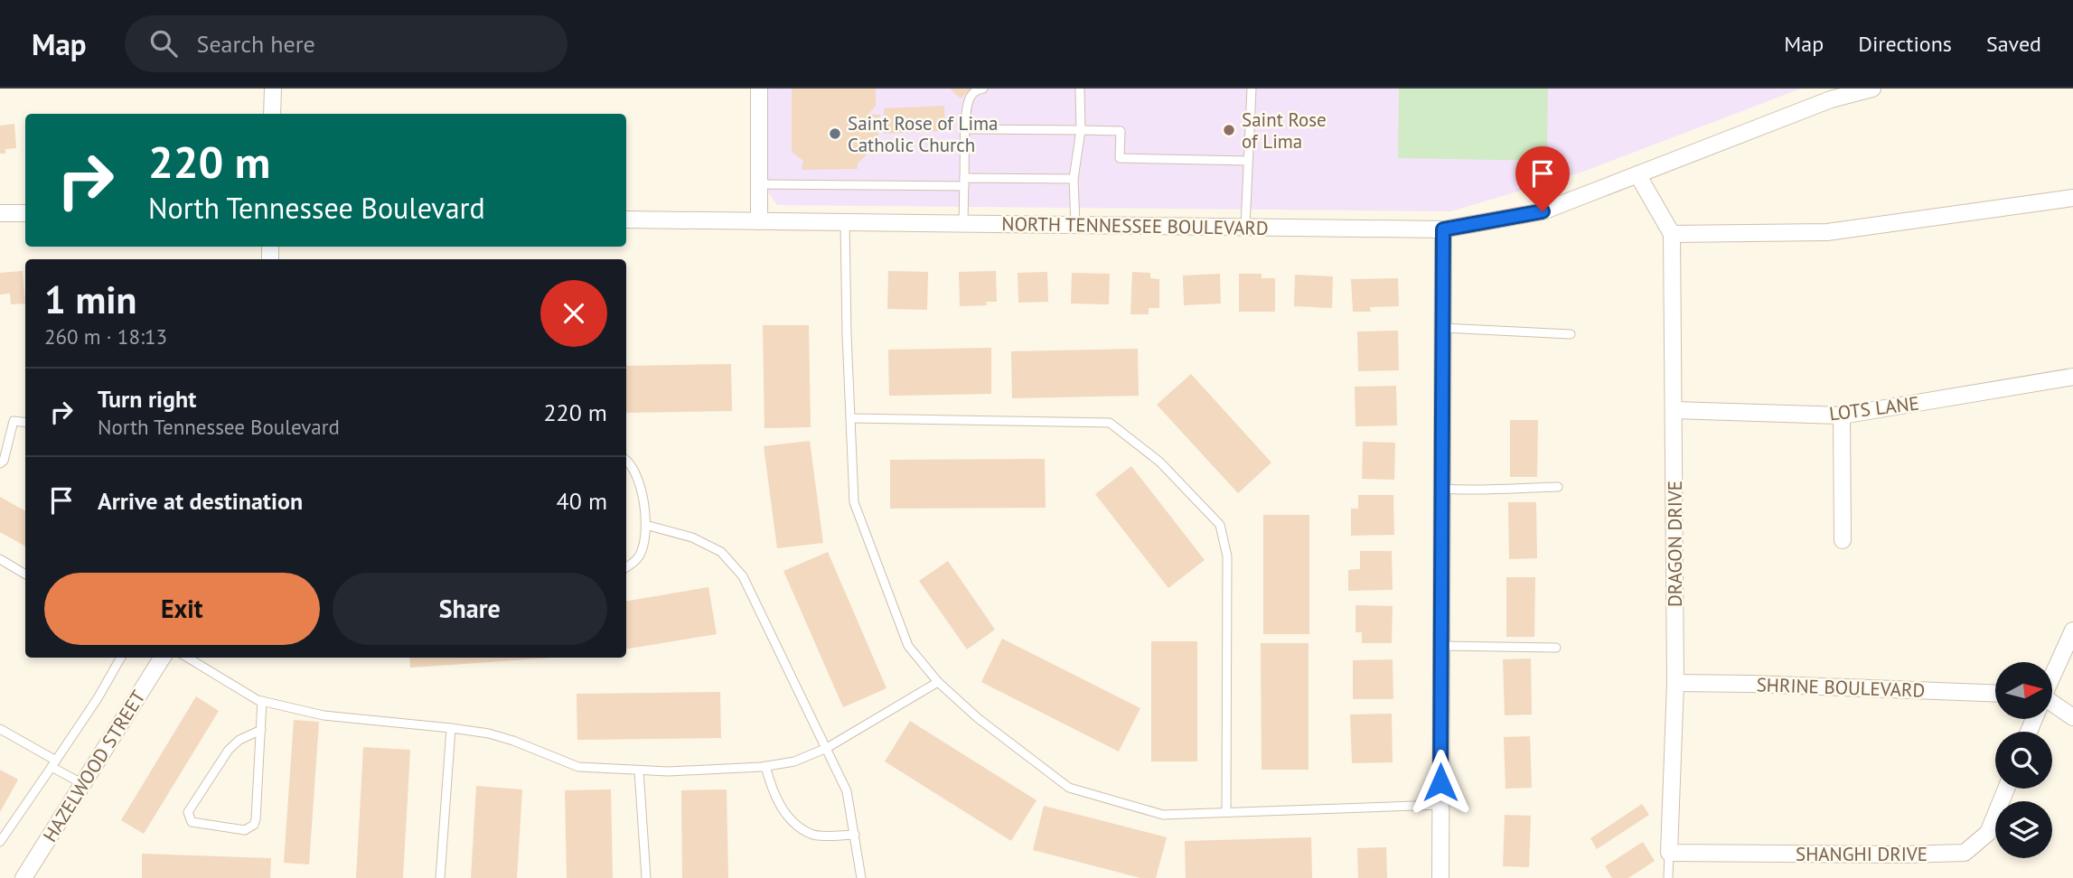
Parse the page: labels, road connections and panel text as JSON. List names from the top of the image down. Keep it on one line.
{"streets":{"street":["NORTH TENNESSEE BOULEVARD","LOTS LANE","DRAGON DRIVE","SHRINE BOULEVARD","HAZELWOOD STREET","SHANGHI DRIVE"]},"crossings":[["LOTS LANE","DRAGON DRIVE"],["DRAGON DRIVE","SHRINE BOULEVARD"],["DRAGON DRIVE","SHANGHI DRIVE"]],"places":["Saint Rose of Lima","Saint Rose of Lima Catholic Church"],"north":"right","page":{"header":"Map","search":"Search here","nav":["Map","Directions","Saved"],"turn":["220 m","North Tennessee Boulevard"],"heading":["1 min","260 m · 18:13"],"list":[{"name":"Turn right","note":"North Tennessee Boulevard","value":"220 m"},{"name":"Arrive at destination","value":"40 m"}],"buttons":["Exit","Share"]}}
